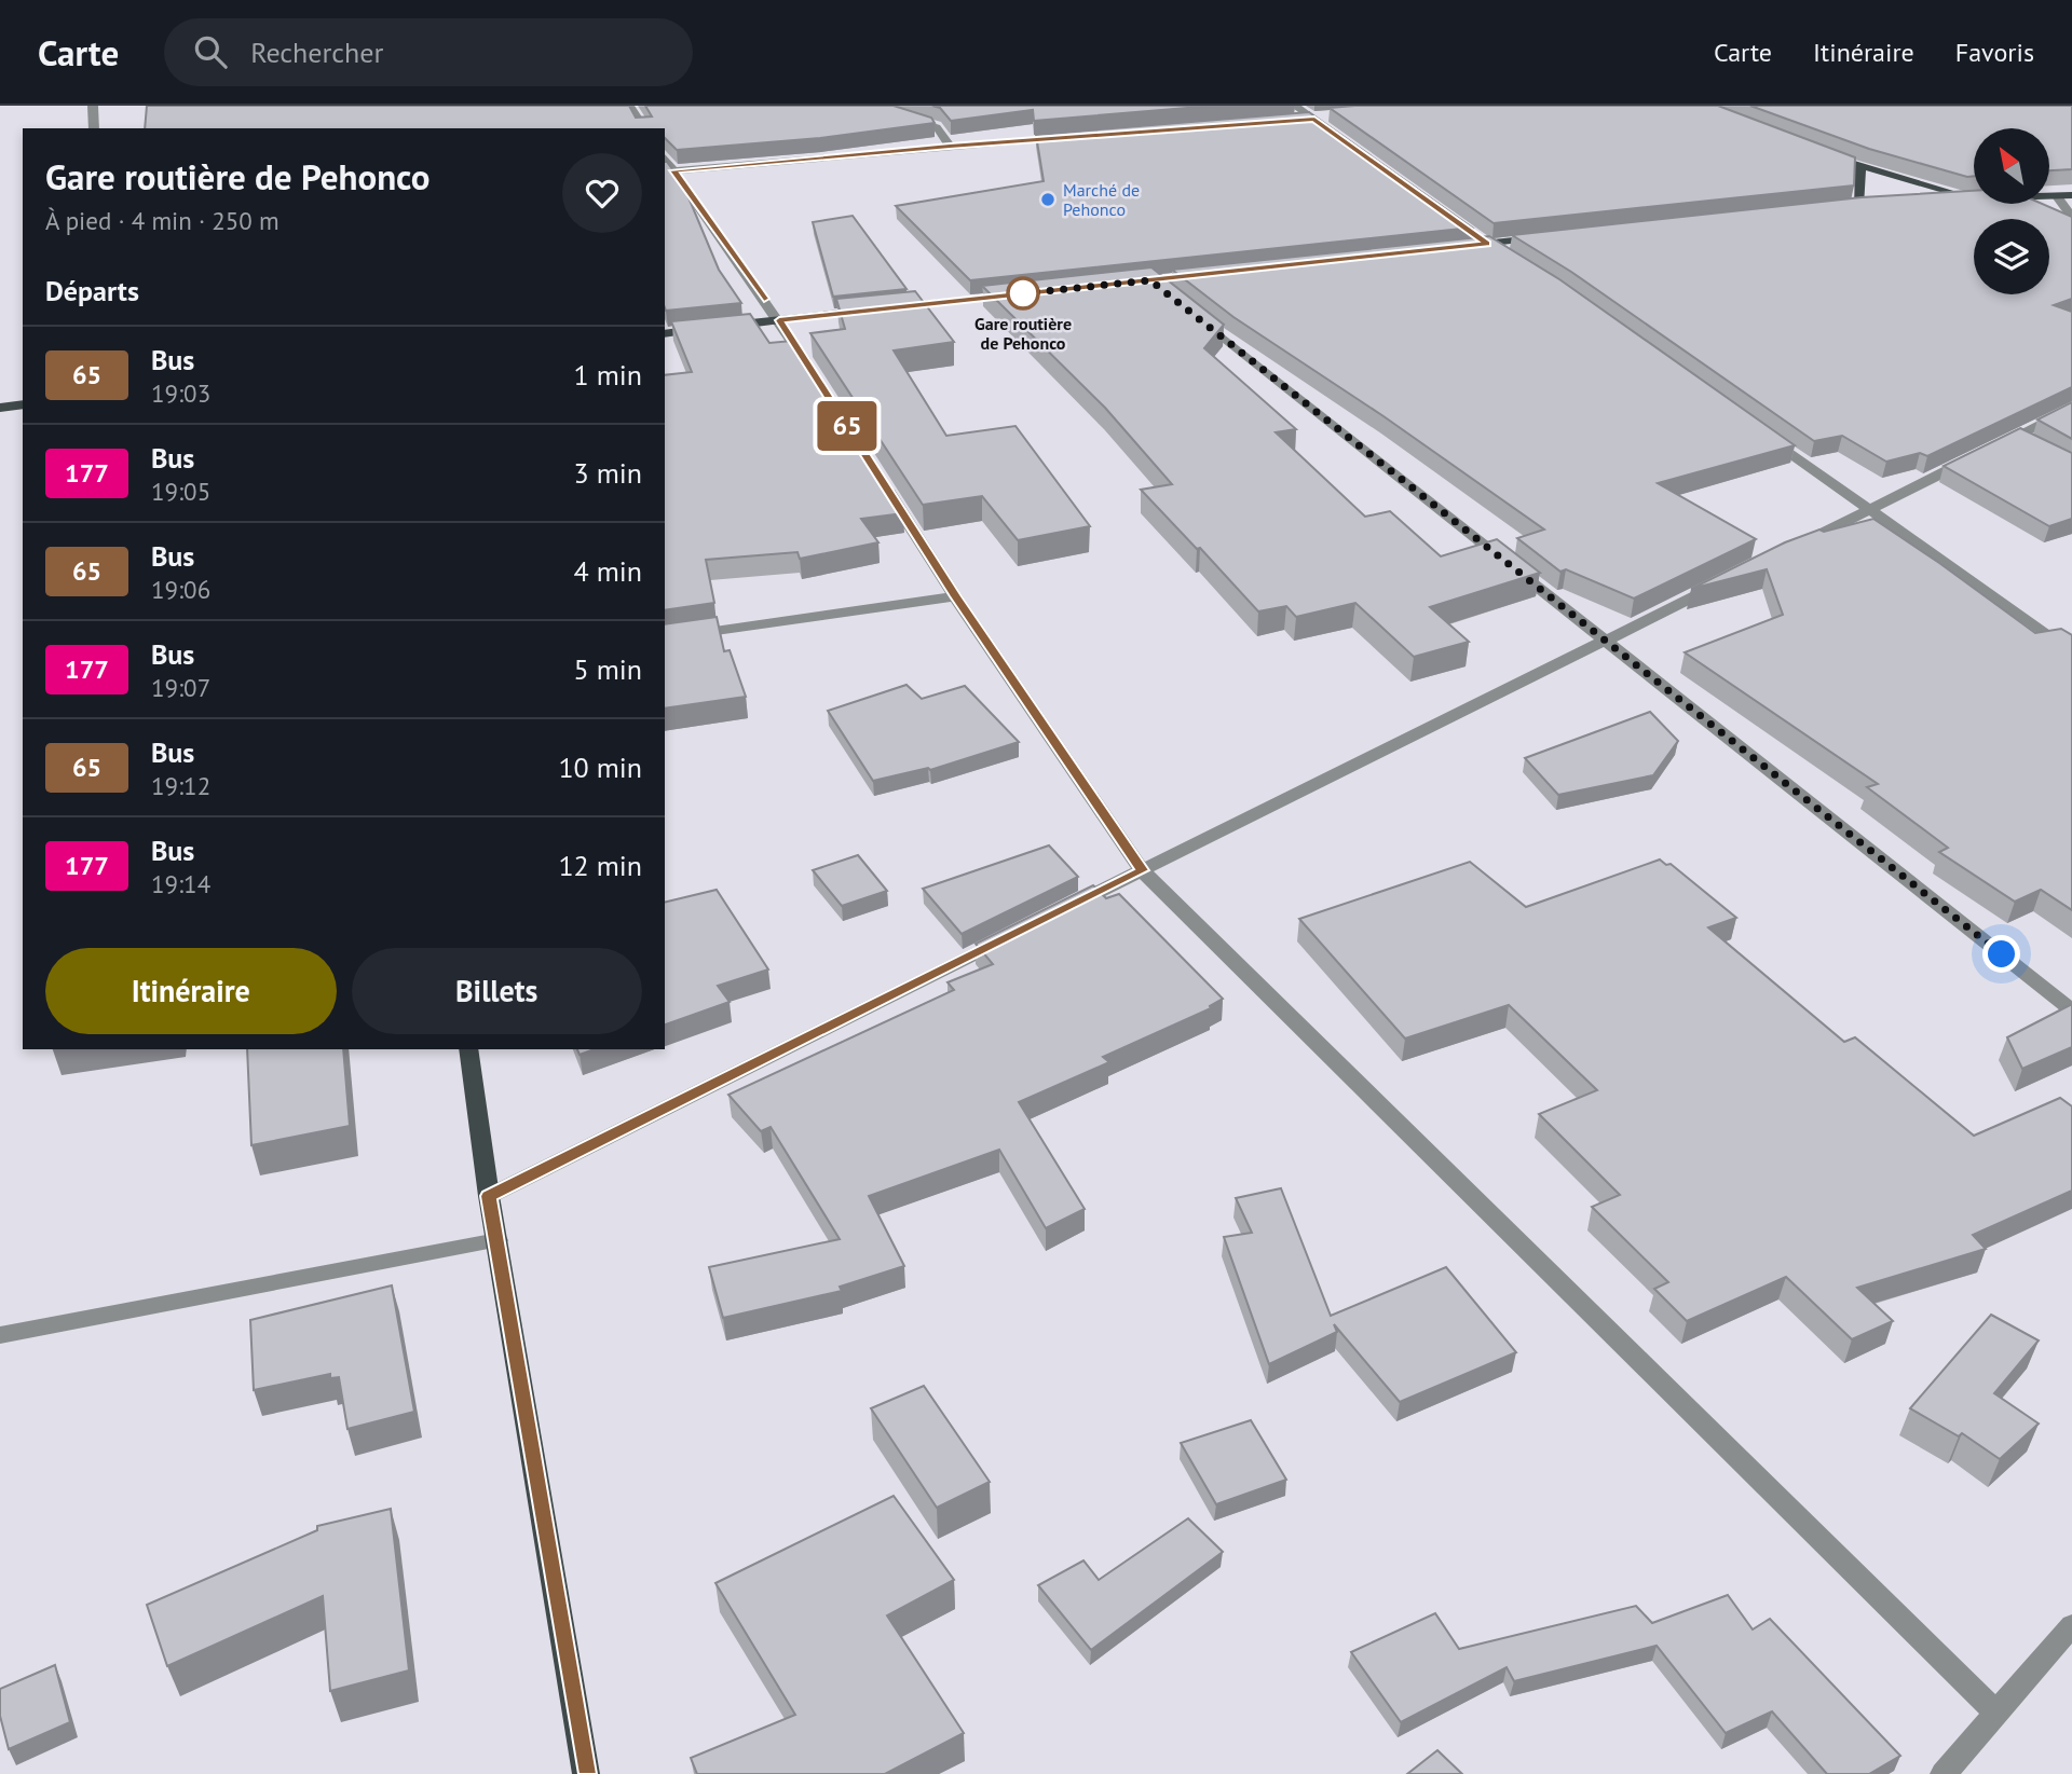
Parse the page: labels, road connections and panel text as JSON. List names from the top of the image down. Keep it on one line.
{"places":["Marché de Pehonco","Gare routière de Pehonco"],"lines":["bus line 65"],"north":"top left","page":{"header":"Carte","search":"Rechercher","nav":["Carte","Itinéraire","Favoris"],"on_map":"65","heading":[["Gare routière de Pehonco","À pied · 4 min · 250 m"],"Départs"],"list":[{"mark":"65","name":"Bus","note":"19:03","value":"1 min"},{"mark":"177","name":"Bus","note":"19:05","value":"3 min"},{"mark":"65","name":"Bus","note":"19:06","value":"4 min"},{"mark":"177","name":"Bus","note":"19:07","value":"5 min"},{"mark":"65","name":"Bus","note":"19:12","value":"10 min"},{"mark":"177","name":"Bus","note":"19:14","value":"12 min"}],"buttons":["Itinéraire","Billets"]}}
